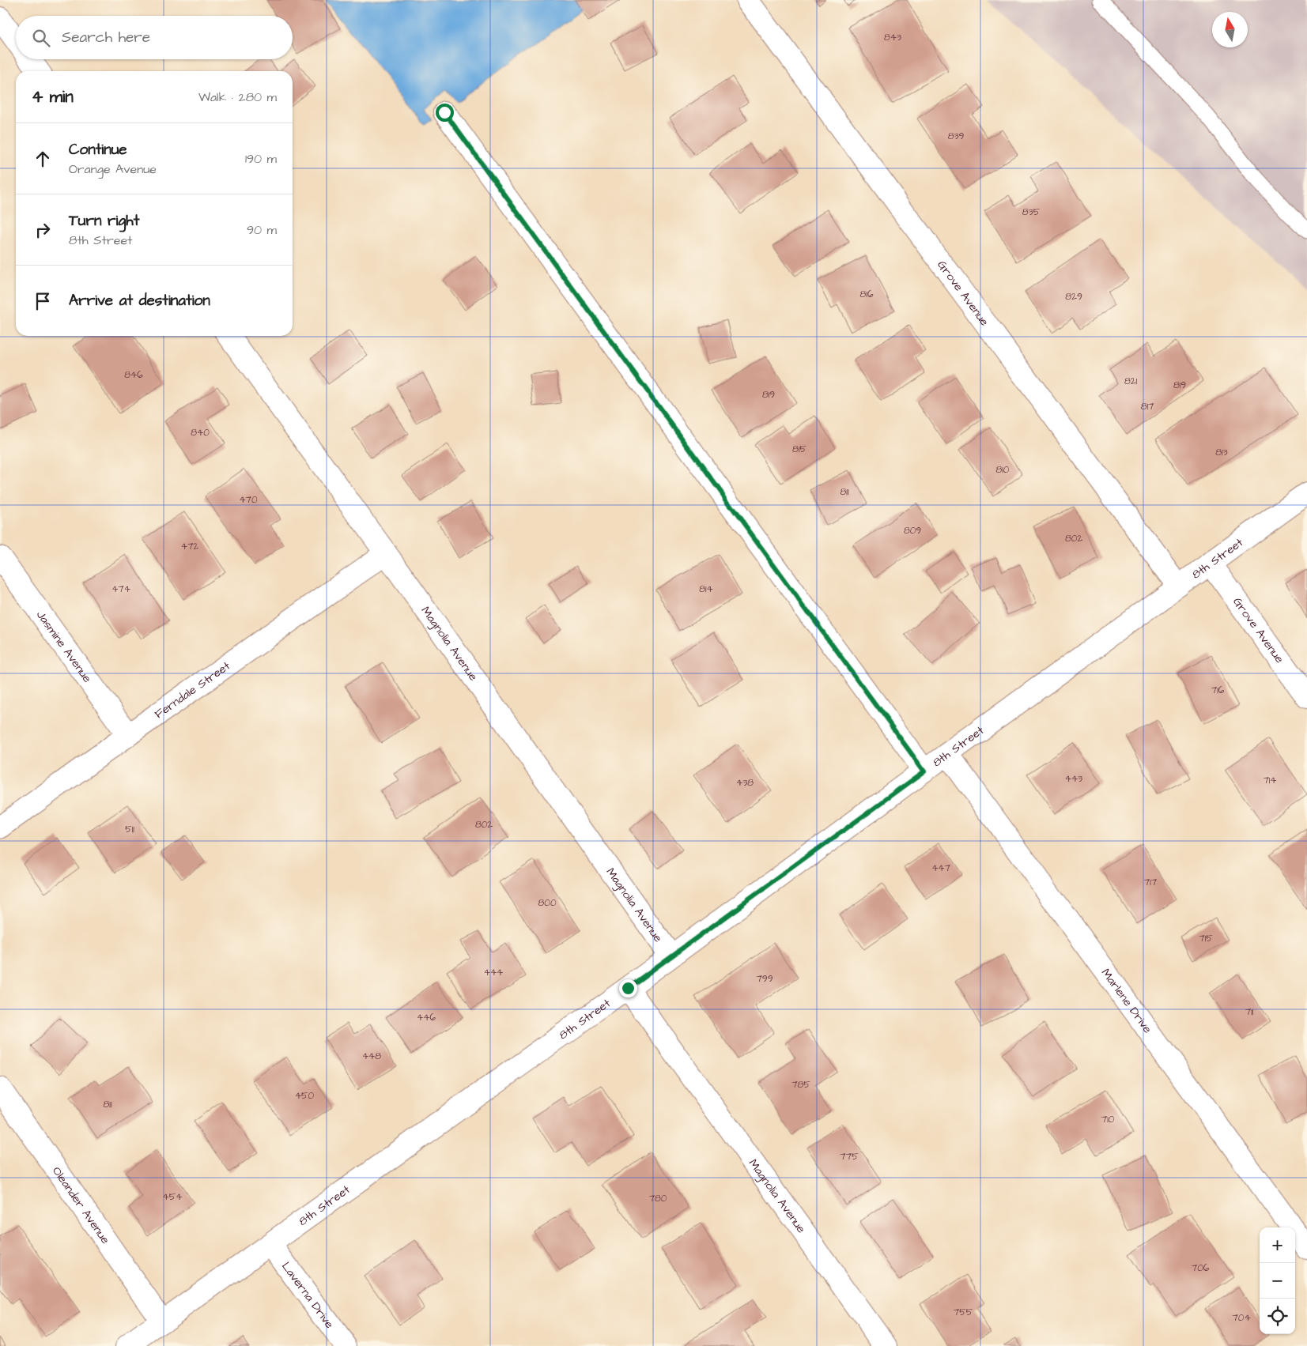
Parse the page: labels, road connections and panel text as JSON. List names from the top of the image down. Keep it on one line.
{"streets":{"street":["Grove Avenue","8th Street","Magnolia Avenue","Jasmine Avenue","Ferndale Street","Marlene Drive","Oleander Avenue","Laverna Drive"]},"crossings":[["Grove Avenue","8th Street"],["8th Street","Magnolia Avenue"],["8th Street","Marlene Drive"],["8th Street","Oleander Avenue"],["8th Street","Laverna Drive"],["Magnolia Avenue","Ferndale Street"],["Jasmine Avenue","Ferndale Street"]],"house_numbers":["843","839","835","816","829","846","821","819","819","817","840","815","813","810","811","470","809","802","472","474","814","716","443","714","438","802","511","447","717","800","715","444","799","711","446","448","785","450","811","710","775","454","780","706","755","704"],"north":"top","page":{"search":"Search here","heading":["4 min","Walk · 280 m"],"list":[["Continue","Orange Avenue","190 m"],["Turn right","8th Street","90 m"],"Arrive at destination"],"map_buttons":["+","−"]}}
